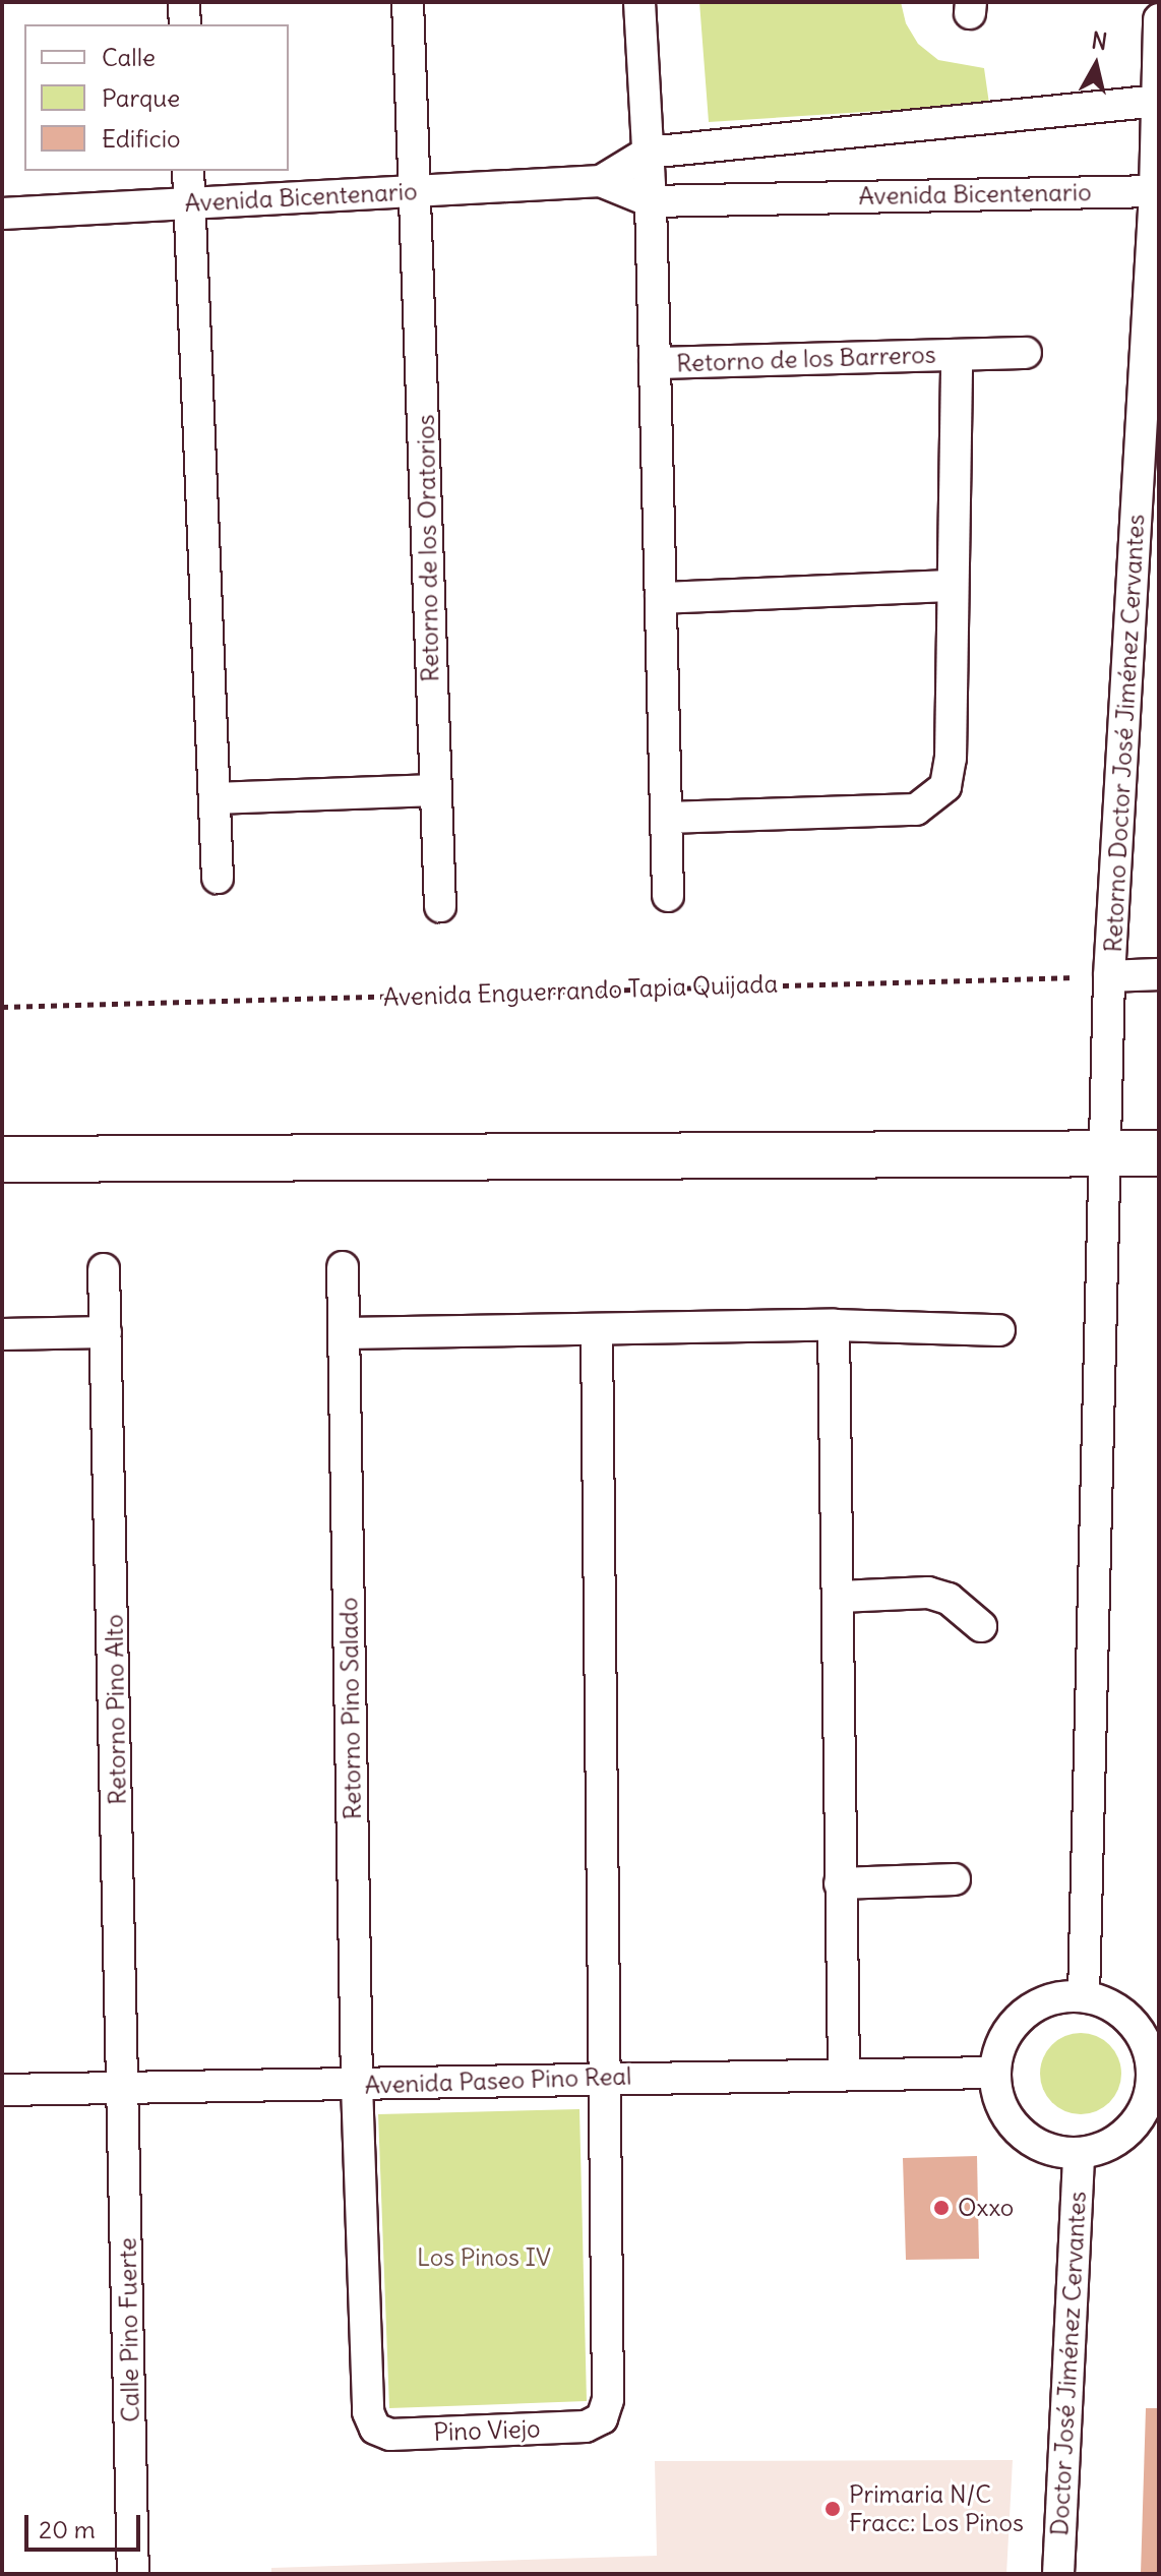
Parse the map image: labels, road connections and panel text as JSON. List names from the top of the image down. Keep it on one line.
{"streets":{"street":["Avenida Bicentenario","Retorno de los Barreros","Retorno de los Oratorios","Retorno Doctor José Jiménez Cervantes","Retorno Pino Salado","Retorno Pino Alto","Avenida Paseo Pino Real","Calle Pino Fuerte","Doctor José Jiménez Cervantes","Pino Viejo"],"path":["Avenida Enguerrando Tapia Quijada"]},"crossings":[["Avenida Bicentenario","Retorno de los Barreros"],["Avenida Bicentenario","Retorno de los Oratorios"],["Avenida Bicentenario","Retorno Doctor José Jiménez Cervantes"],["Retorno Doctor José Jiménez Cervantes","Avenida Enguerrando Tapia Quijada"],["Retorno Doctor José Jiménez Cervantes","Avenida Paseo Pino Real"],["Retorno Doctor José Jiménez Cervantes","Doctor José Jiménez Cervantes"],["Retorno Pino Salado","Avenida Paseo Pino Real"],["Retorno Pino Salado","Pino Viejo"],["Retorno Pino Alto","Avenida Paseo Pino Real"],["Retorno Pino Alto","Calle Pino Fuerte"],["Avenida Paseo Pino Real","Calle Pino Fuerte"],["Avenida Paseo Pino Real","Doctor José Jiménez Cervantes"],["Avenida Paseo Pino Real","Pino Viejo"]],"parks":["Los Pinos IV"],"places":["Oxxo","Primaria N/C Fracc: Los Pinos"],"legend":["Calle","Parque","Edificio"],"scale_bar":"20 m","north":"top"}
